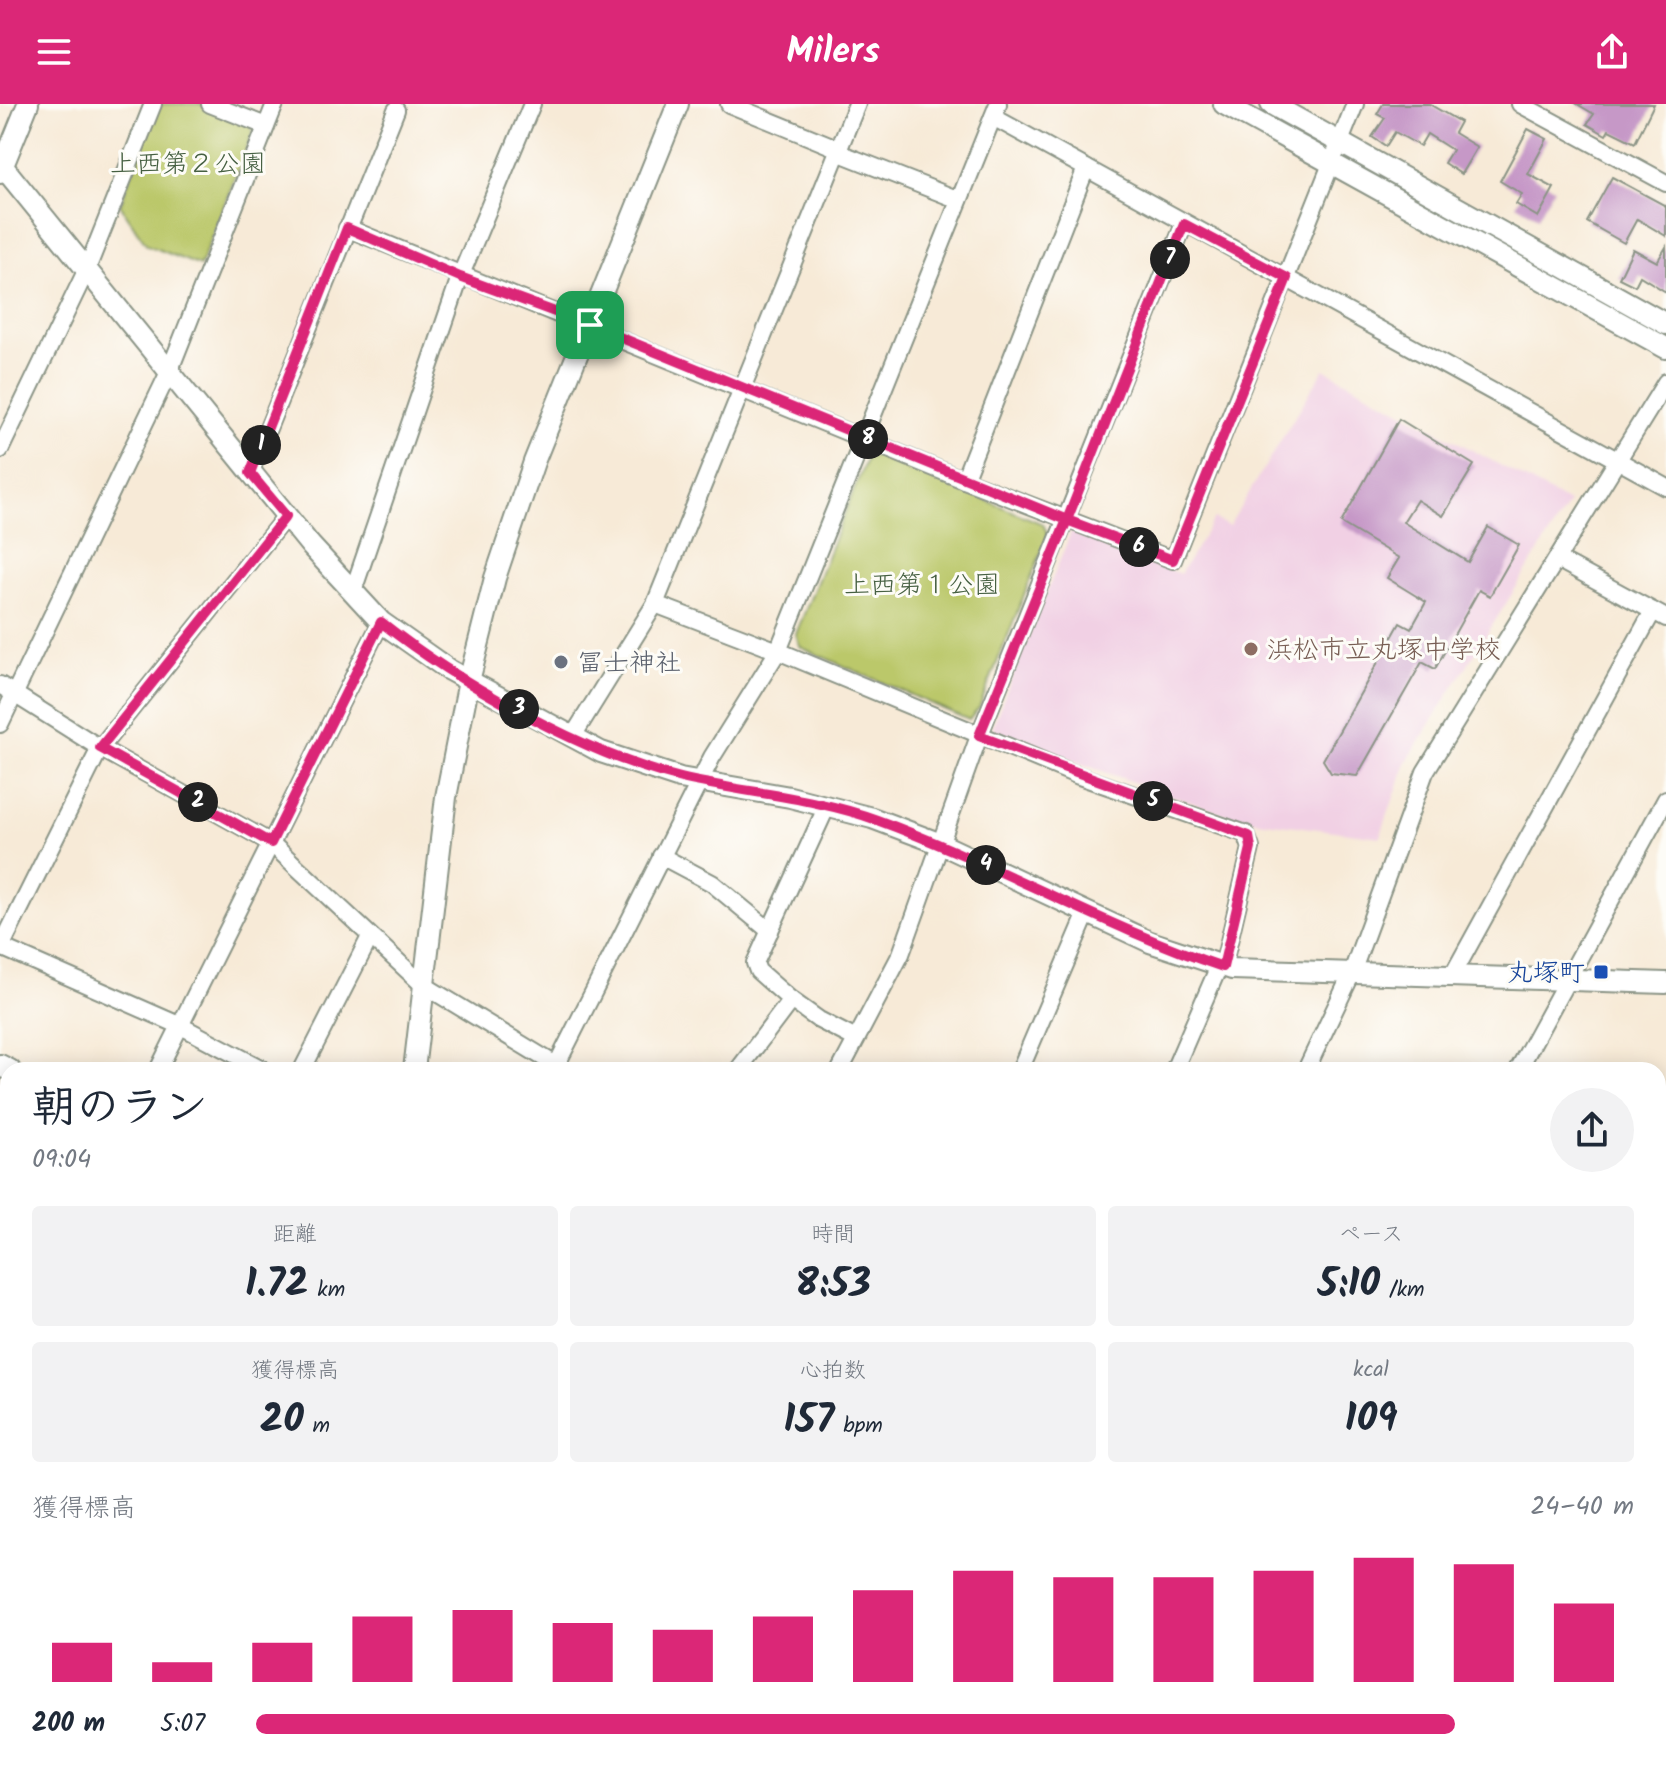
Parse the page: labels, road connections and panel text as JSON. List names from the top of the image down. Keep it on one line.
{"parks":["上西第２公園","上西第１公園"],"places":{"other":["浜松市立丸塚中学校","冨士神社"],"transit":["丸塚町"]},"page":{"header":"Milers","pins":["7","8","1","6","3","5","2","4"],"heading":["朝のラン","09:04"],"stats":[["距離","1.72 km"],["時間","8:53"],["ペース","5:10 /km"],["獲得標高","20 m"],["心拍数","157 bpm"],["kcal","109"]],"chart":["獲得標高","24–40 m"],"list":[{"name":"200 m","note":"5:07"}]}}
